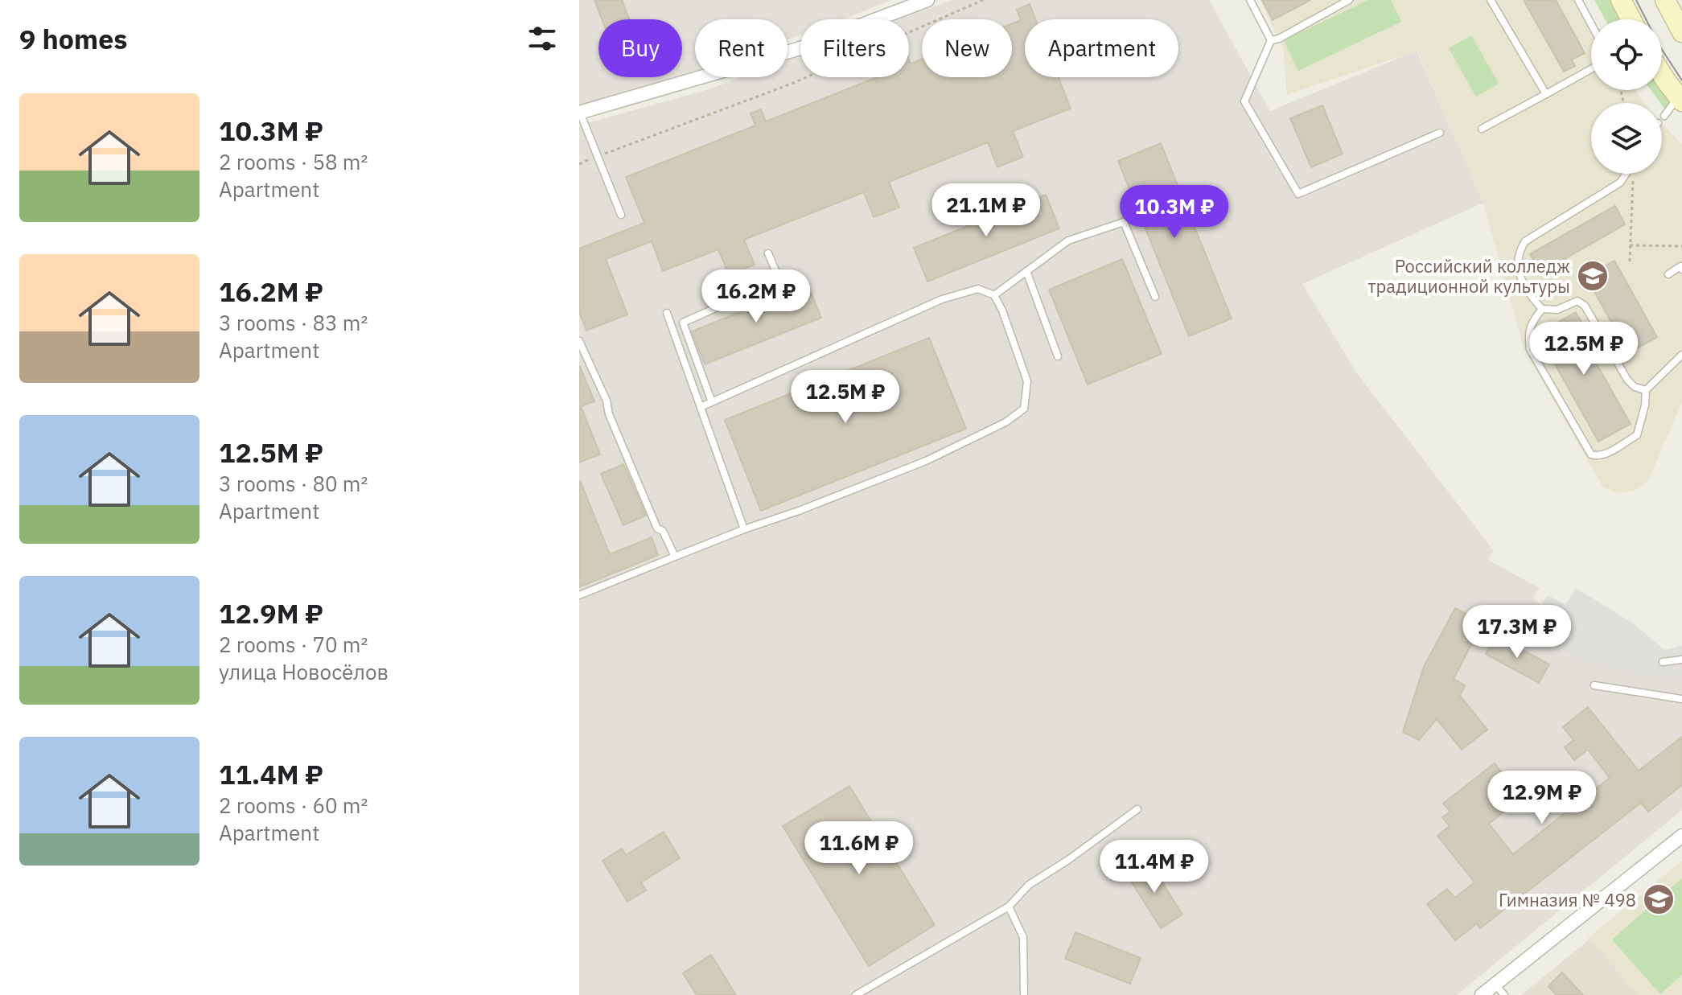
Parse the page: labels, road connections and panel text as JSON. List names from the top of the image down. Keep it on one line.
{"places":{"school or university":["Российский колледж традиционной культуры","Гимназия № 498"]},"page":{"heading":"9 homes","chip":["Buy","Rent","Filters","New","Apartment"],"list":[{"name":"10.3M ₽","note":"2 rooms · 58 m² · Apartment"},{"name":"16.2M ₽","note":"3 rooms · 83 m² · Apartment"},{"name":"12.5M ₽","note":"3 rooms · 80 m² · Apartment"},{"name":"12.9M ₽","note":"2 rooms · 70 m² · улица Новосёлов"},{"name":"11.4M ₽","note":"2 rooms · 60 m² · Apartment"}],"price":["21.1M ₽","10.3M ₽","16.2M ₽","12.5M ₽","12.5M ₽","17.3M ₽","12.9M ₽","11.6M ₽","11.4M ₽"]}}
